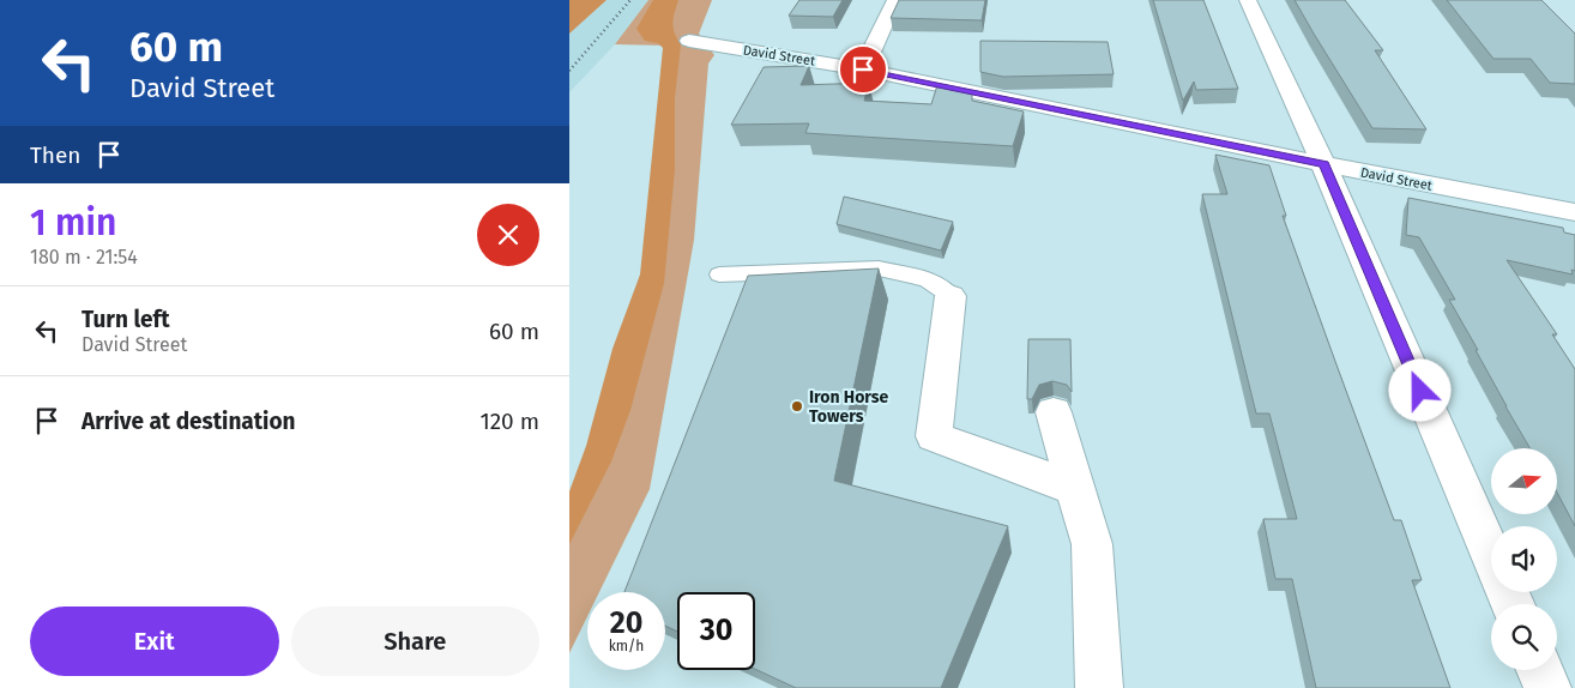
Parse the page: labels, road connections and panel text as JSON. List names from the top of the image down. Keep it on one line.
{"streets":{"street":["David Street"]},"places":["Iron Horse Towers"],"north":"right","page":{"turn":["60 m","David Street"],"then":"Then","heading":["1 min","180 m · 21:54"],"list":[{"name":"Turn left","note":"David Street","value":"60 m"},{"name":"Arrive at destination","value":"120 m"}],"speed":"20 km/h","limit":"30","buttons":["Exit","Share"]}}
